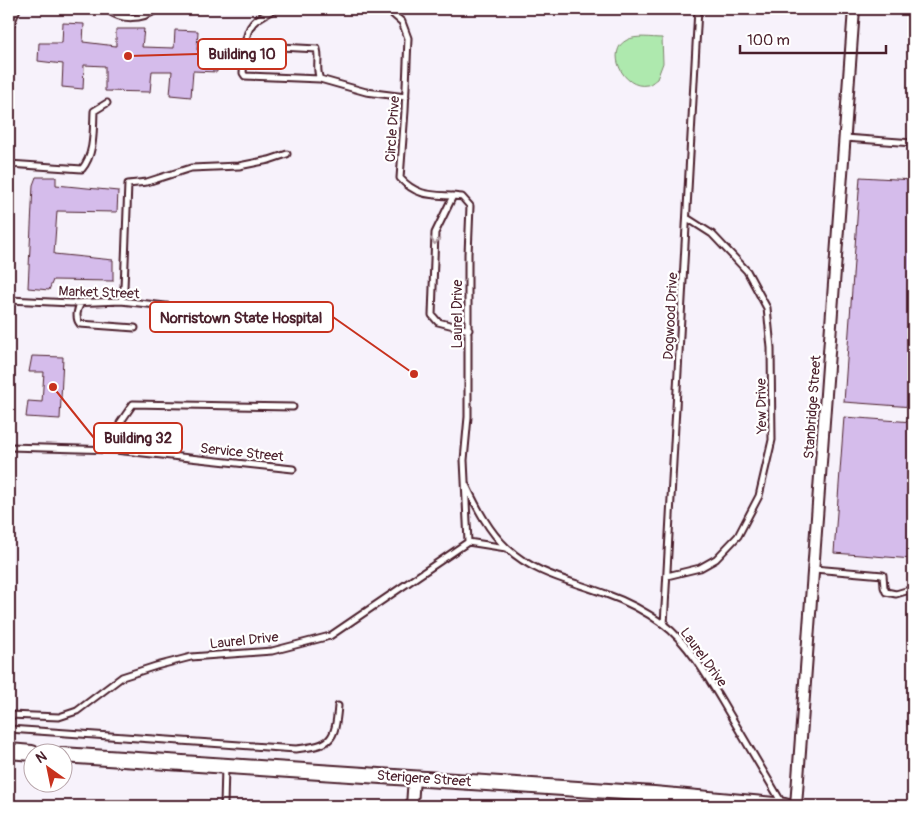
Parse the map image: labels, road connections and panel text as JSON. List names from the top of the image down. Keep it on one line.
{"streets":{"street":["Stanbridge Street","Sterigere Street"],"lane":["Circle Drive","Market Street","Laurel Drive","Dogwood Drive","Yew Drive","Service Street"]},"crossings":[["Circle Drive","Laurel Drive"],["Laurel Drive","Dogwood Drive"],["Laurel Drive","Sterigere Street"],["Dogwood Drive","Yew Drive"]],"places":["Building 10","Norristown State Hospital","Building 32"],"scale_bar":"100 m","north":"top left"}
